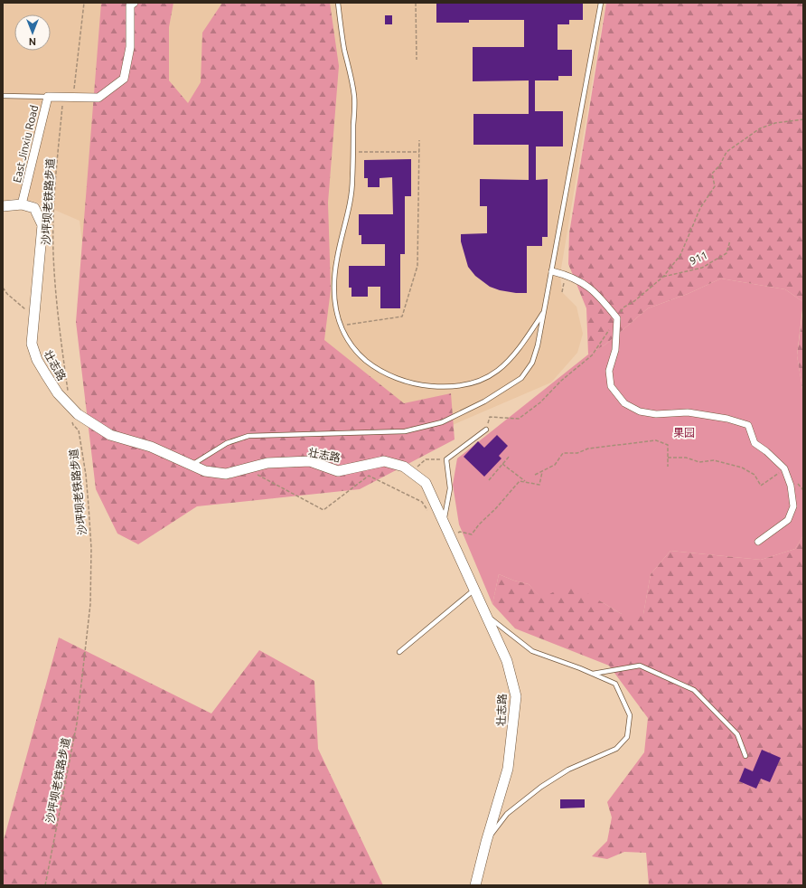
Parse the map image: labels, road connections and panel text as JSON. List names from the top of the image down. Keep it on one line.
{"streets":{"street":["East Jinxiu Road","壮志路"],"path":["沙坪坝老铁路步道","911"]},"crossings":[["East Jinxiu Road","沙坪坝老铁路步道"],["East Jinxiu Road","壮志路"],["沙坪坝老铁路步道","壮志路"]],"parks":["果园"],"north":"bottom"}
